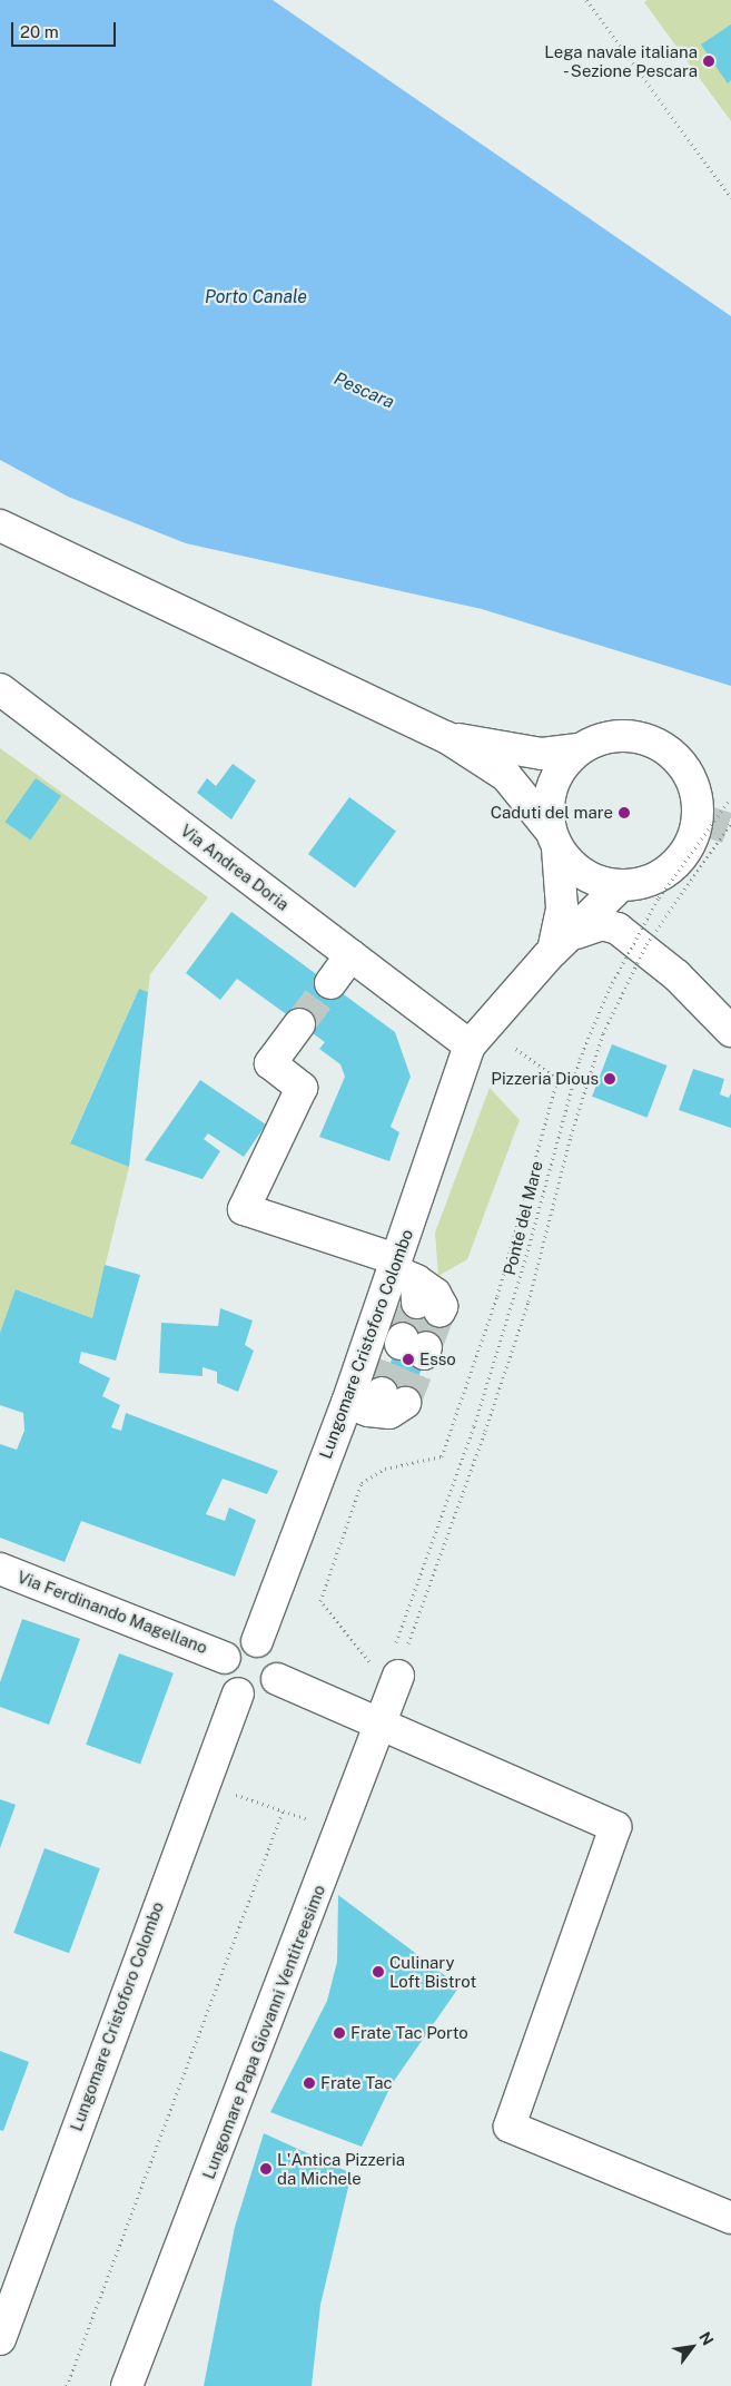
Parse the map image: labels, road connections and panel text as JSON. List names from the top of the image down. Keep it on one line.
{"streets":{"street":["Via Andrea Doria","Lungomare Cristoforo Colombo","Via Ferdinando Magellano","Lungomare Papa Giovanni Ventitreesimo"],"path":["Ponte del Mare"]},"crossings":[["Via Andrea Doria","Lungomare Cristoforo Colombo"],["Ponte del Mare","Lungomare Papa Giovanni Ventitreesimo"],["Lungomare Cristoforo Colombo","Via Ferdinando Magellano"]],"water":["Porto Canale","Pescara"],"places":["Lega navale italiana - Sezione Pescara","Caduti del mare","Pizzeria Dious","Esso","Culinary Loft Bistrot","Frate Tac Porto","Frate Tac","L'Antica Pizzeria da Michele"],"scale_bar":"20 m","north":"top right"}
